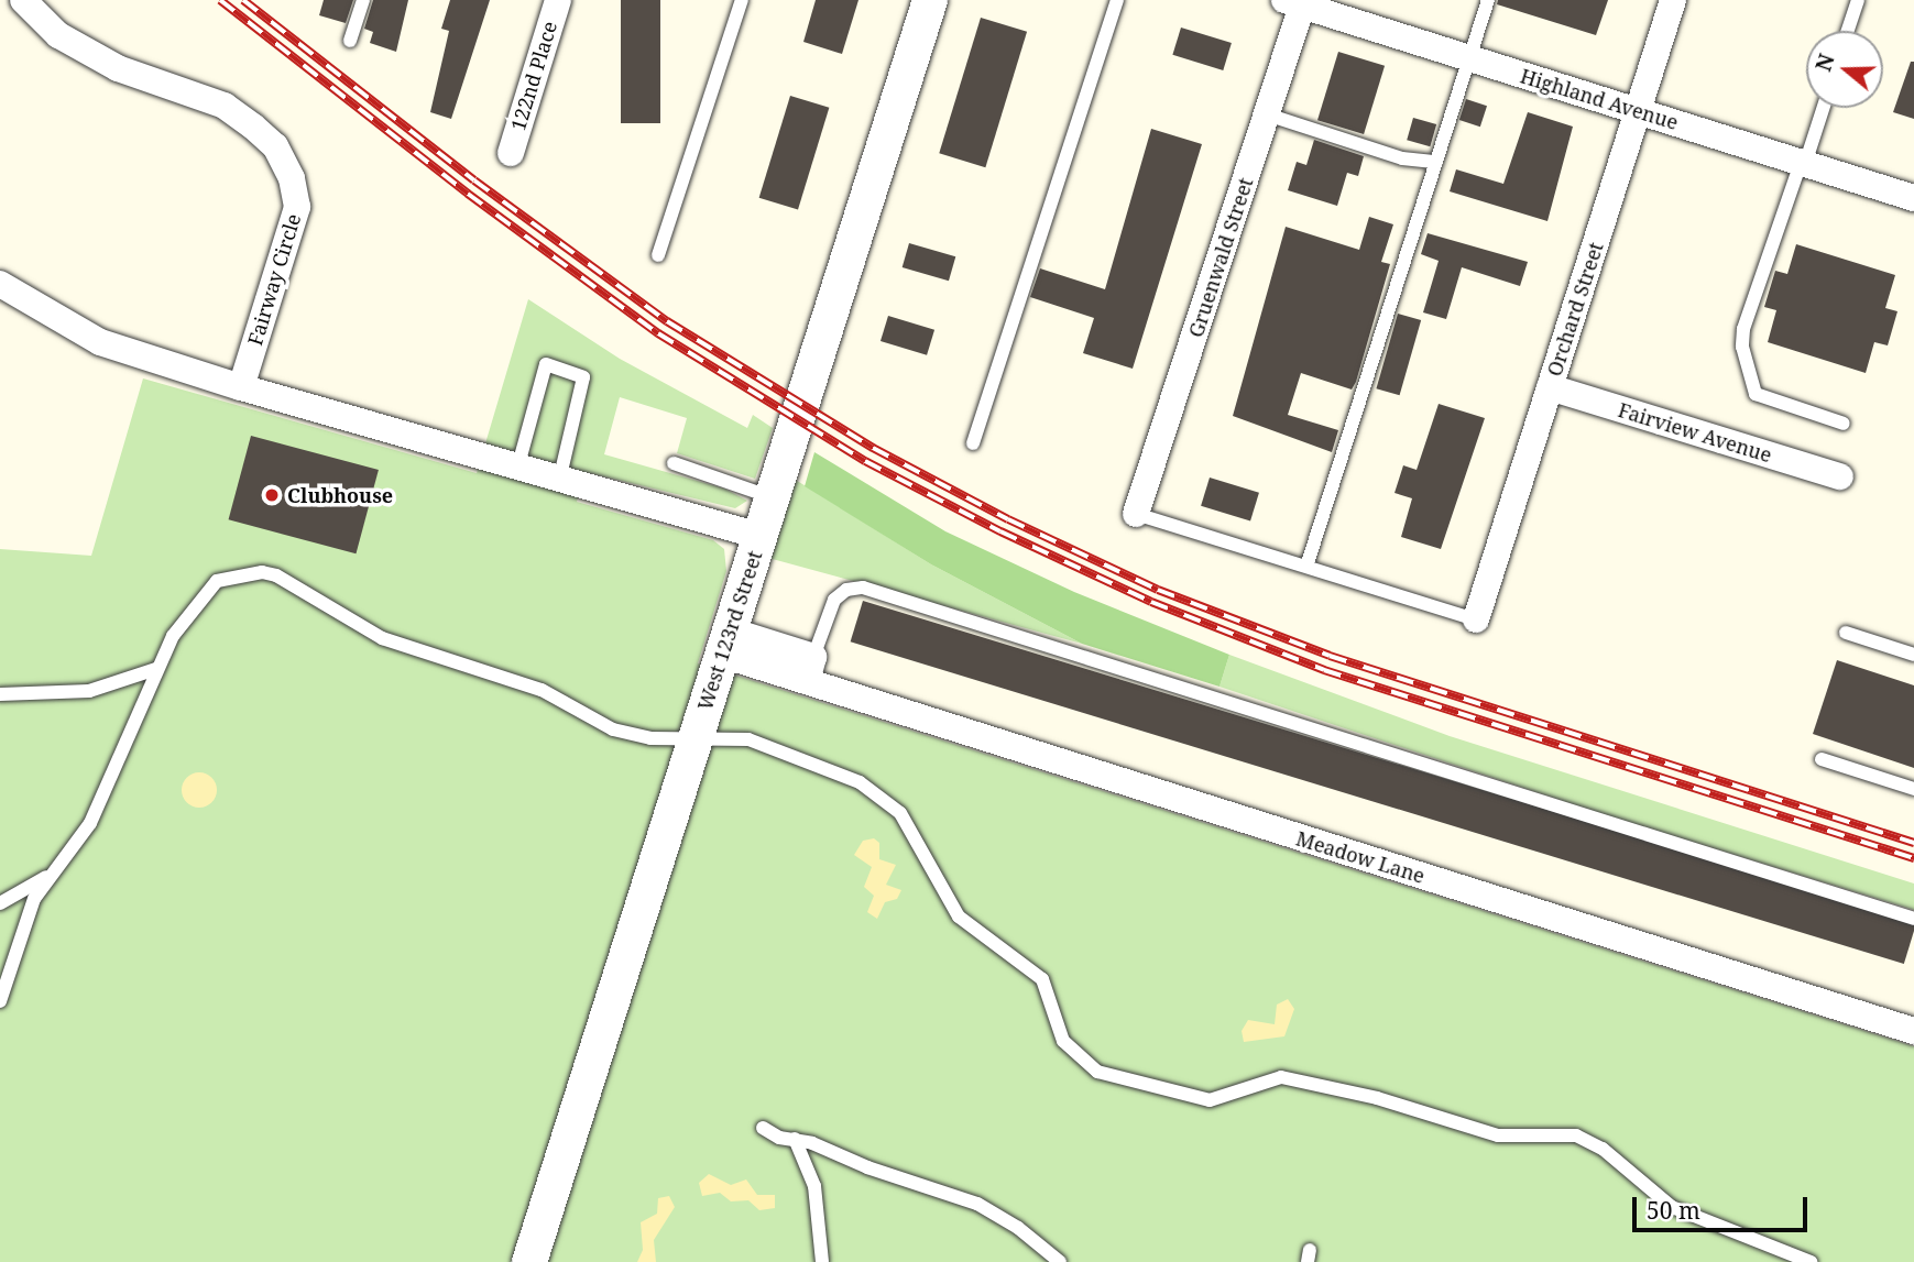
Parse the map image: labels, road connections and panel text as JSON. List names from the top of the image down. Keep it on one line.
{"streets":{"street":["122nd Place","Highland Avenue","Gruenwald Street","Fairway Circle","Orchard Street","Fairview Avenue","West 123rd Street","Meadow Lane"]},"crossings":[["Highland Avenue","Gruenwald Street"],["Highland Avenue","Orchard Street"],["Orchard Street","Fairview Avenue"],["West 123rd Street","Meadow Lane"]],"places":["Clubhouse"],"scale_bar":"50 m","north":"left"}
